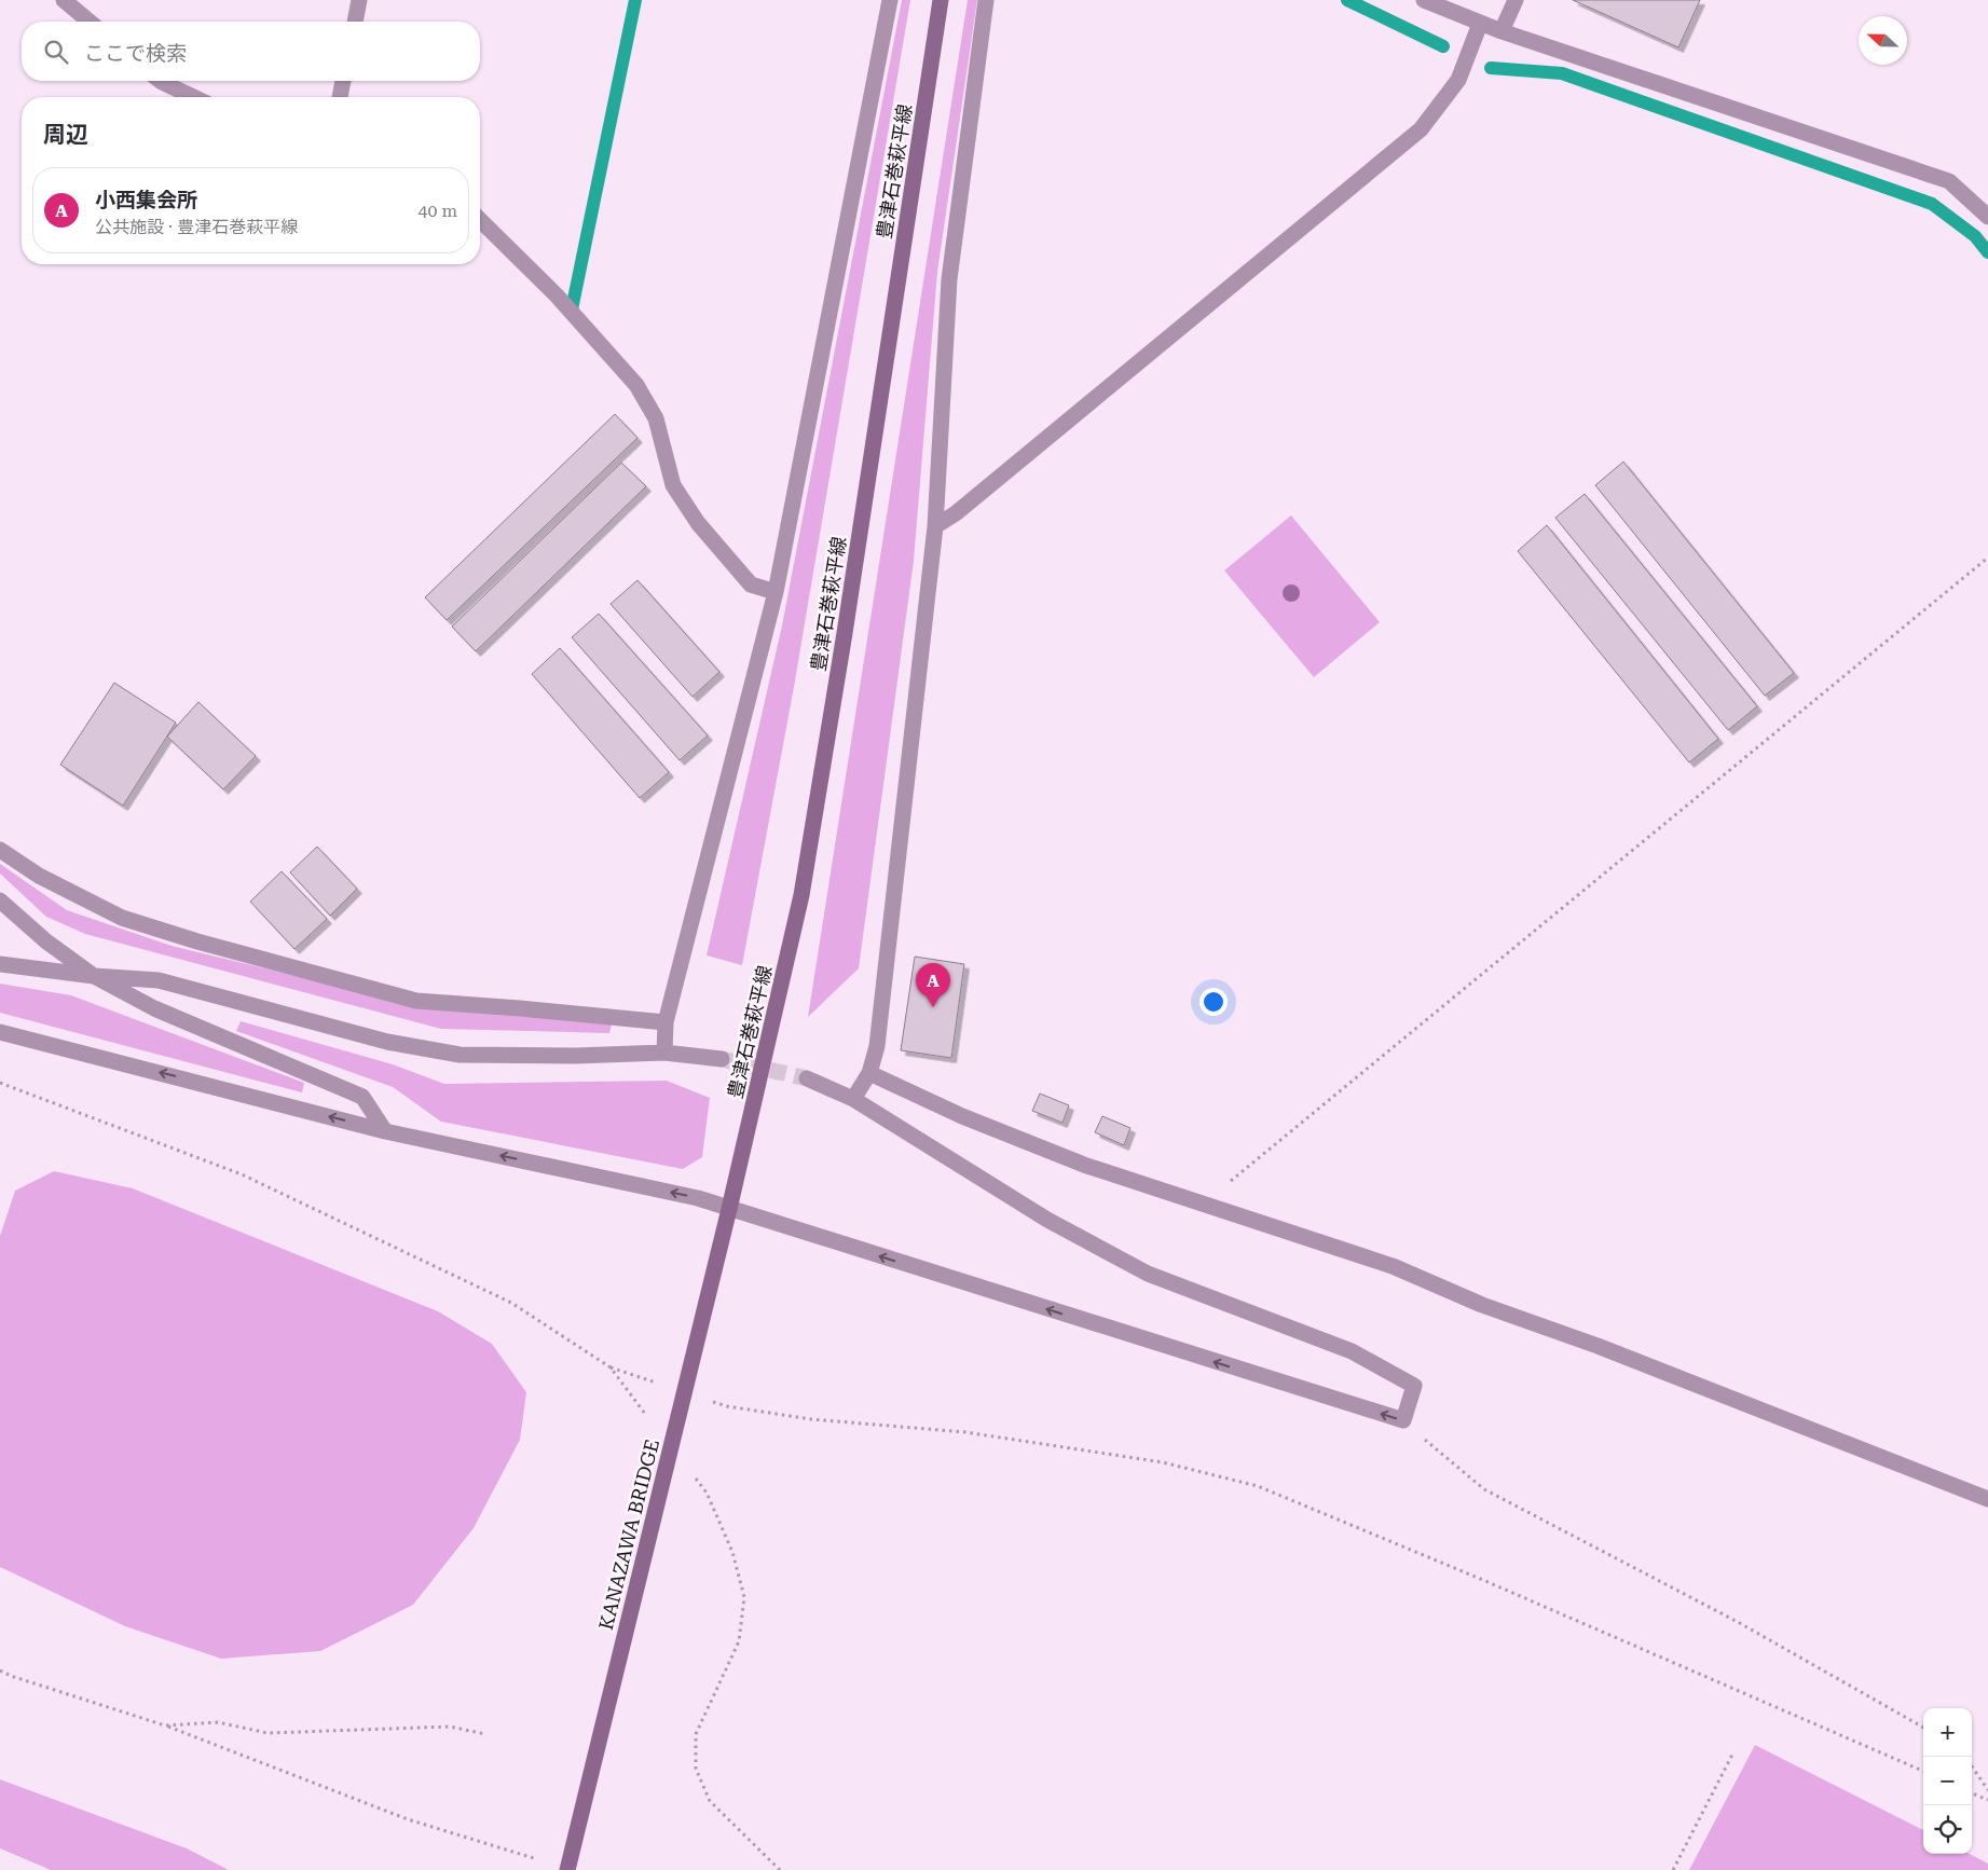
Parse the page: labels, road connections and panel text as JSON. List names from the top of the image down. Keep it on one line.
{"streets":{"main road":["豊津石巻萩平線","KANAZAWA BRIDGE"]},"crossings":[["豊津石巻萩平線","KANAZAWA BRIDGE"]],"north":"left","page":{"search":"ここで検索","heading":"周辺","list":[{"mark":"A","name":"小西集会所","note":"公共施設 · 豊津石巻萩平線","value":"40 m"}],"pins":"A","map_buttons":["+","−"]}}
